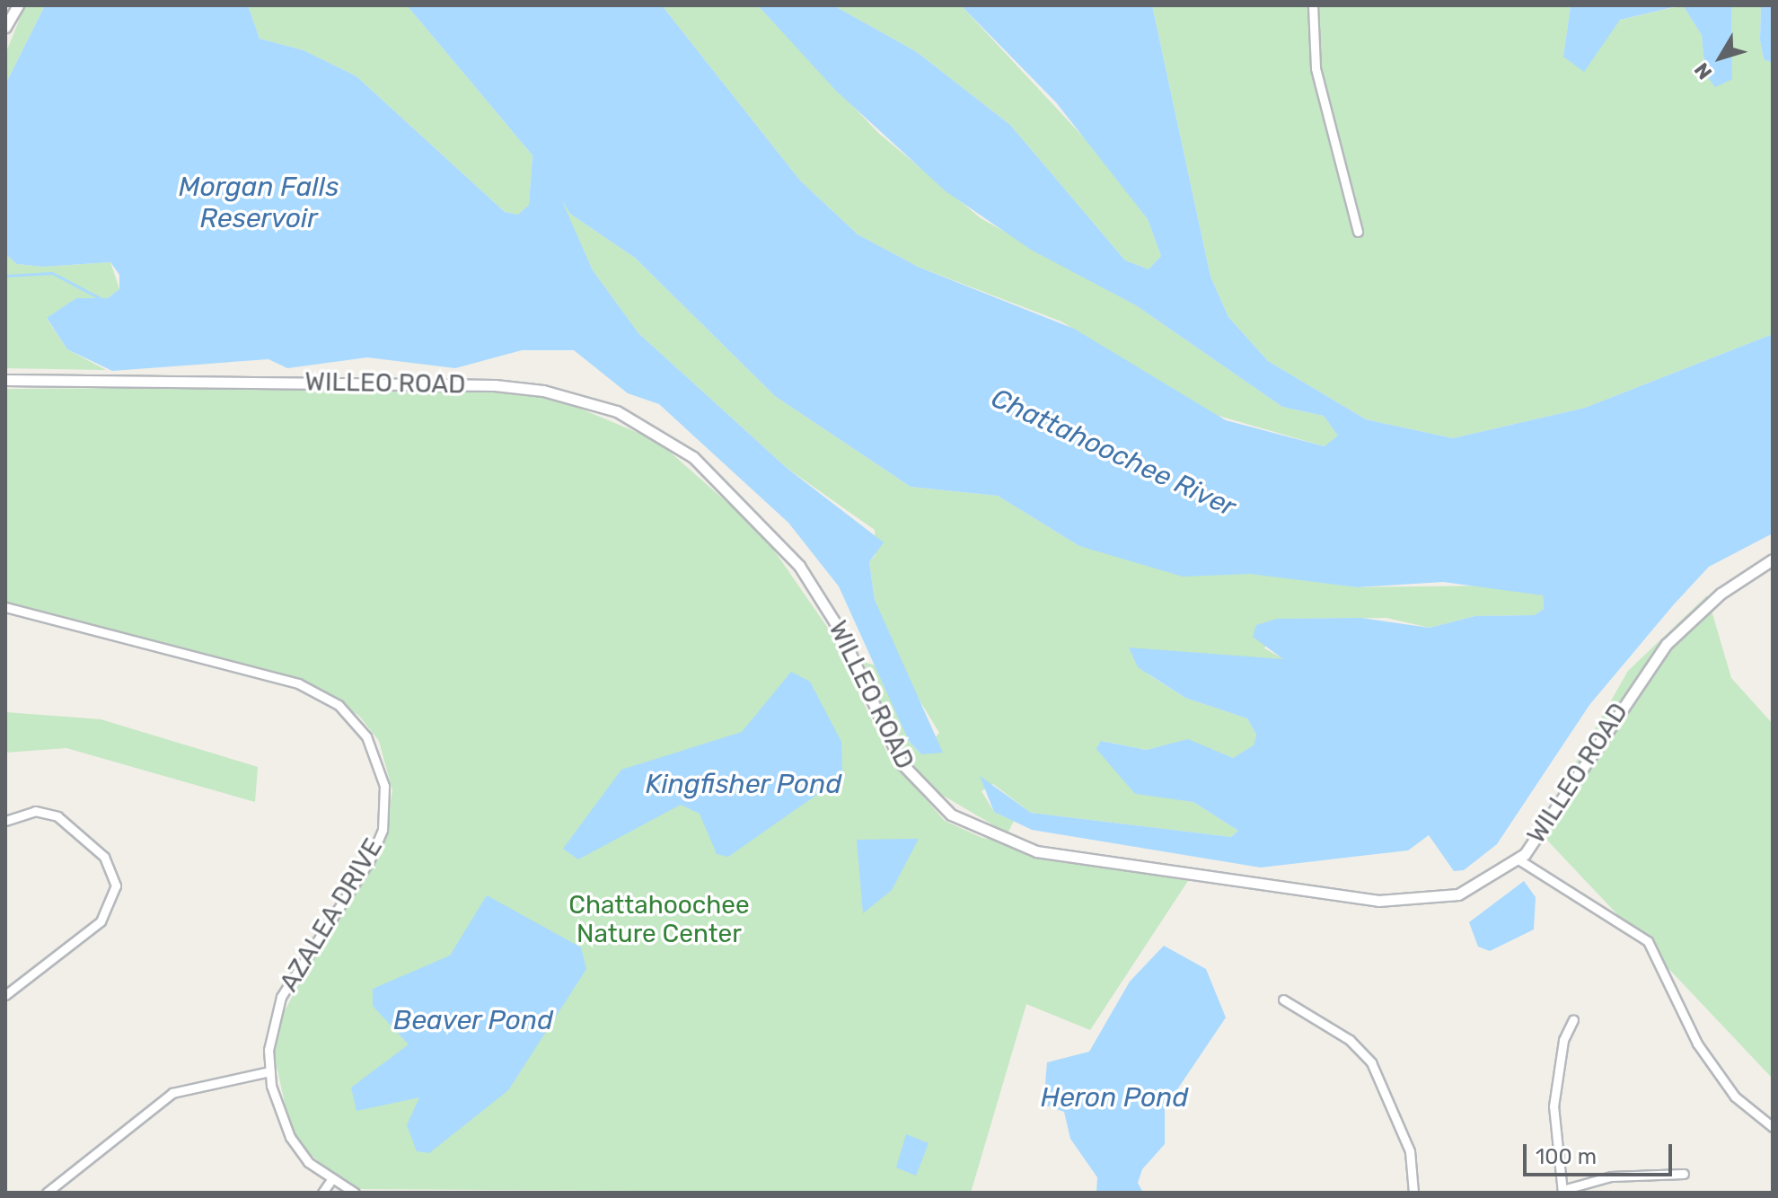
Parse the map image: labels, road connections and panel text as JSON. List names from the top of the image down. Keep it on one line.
{"streets":{"street":["WILLEO ROAD","AZALEA DRIVE"]},"water":["Morgan Falls Reservoir","Chattahoochee River","Kingfisher Pond","Beaver Pond","Heron Pond"],"parks":["Chattahoochee Nature Center"],"scale_bar":"100 m","north":"bottom left"}
